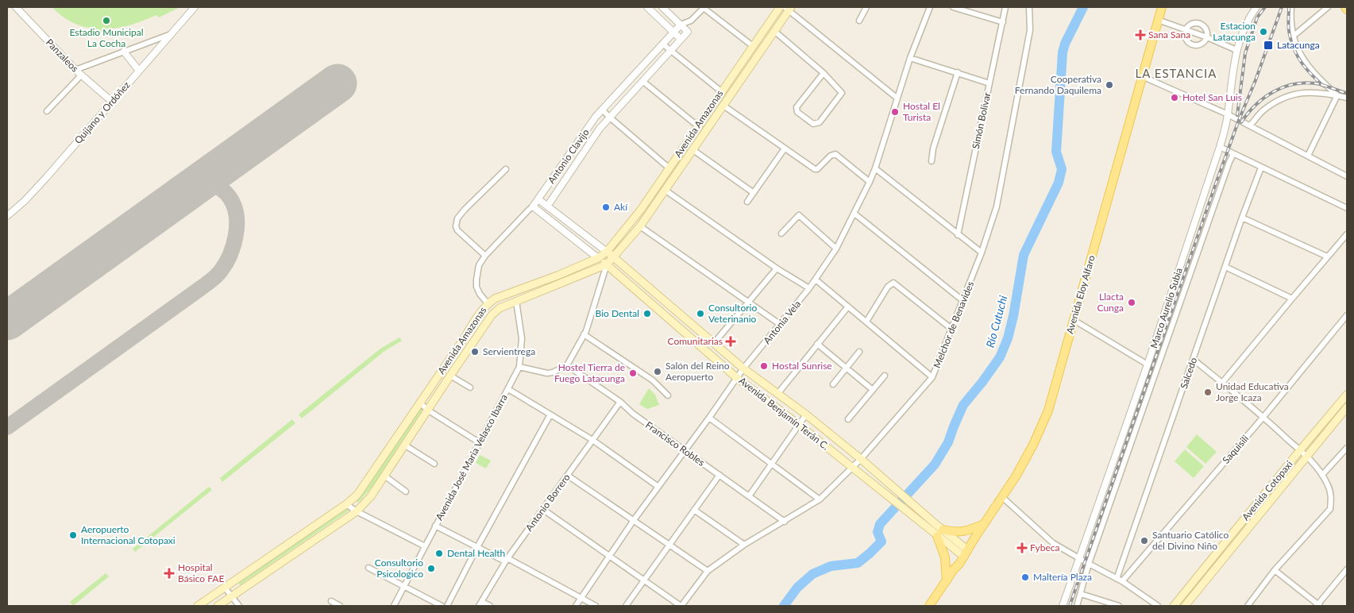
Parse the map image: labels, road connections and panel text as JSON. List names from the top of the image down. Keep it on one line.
{"streets":{"main road":["Avenida Amazonas","Avenida Eloy Alfaro","Avenida Benjamín Terán C.","Avenida Cotopaxi"],"street":["Panzaleos","Quijano y Ordóñez","Simón Bolívar","Antonio Clavijo","Marco Aurelio Subia","Antonia Vela","Melchor de Benavides","Salcedo","Francisco Robles","Saquisili","Avenida José Maria Velasco Ibarra","Antonio Borrero"]},"crossings":[["Panzaleos","Quijano y Ordóñez"],["Avenida Amazonas","Antonio Clavijo"],["Avenida Amazonas","Avenida Benjamín Terán C."],["Avenida Amazonas","Avenida José Maria Velasco Ibarra"],["Antonio Clavijo","Avenida Benjamín Terán C."],["Avenida Eloy Alfaro","Avenida Benjamín Terán C."],["Antonia Vela","Avenida Benjamín Terán C."],["Antonia Vela","Francisco Robles"],["Melchor de Benavides","Avenida Benjamín Terán C."],["Melchor de Benavides","Francisco Robles"],["Francisco Robles","Antonio Borrero"]],"districts":["LA ESTANCIA"],"water":["Río Cutuchi"],"places":{"other":["Estadio Municipal La Cocha","Estacion Latacunga","Cooperativa Fernando Daquilema","Hotel San Luis","Hostal El Turista","Akí","Llacta Cunga","Bio Dental","Consultorio Veterinanio","Servientrega","Hostal Sunrise","Salón del Reino Aeropuerto","Hostel Tierra de Fuego Latacunga","Unidad Educativa Jorge Icaza","Aeropuerto Internacional Cotopaxi","Santuario Católico del Divino Niño","Dental Health","Consultorio Psicologico","Maltería Plaza"],"health":["Sana Sana","Comunitarias","Fybeca","Hospital Básico FAE"],"transit":["Latacunga"]}}
